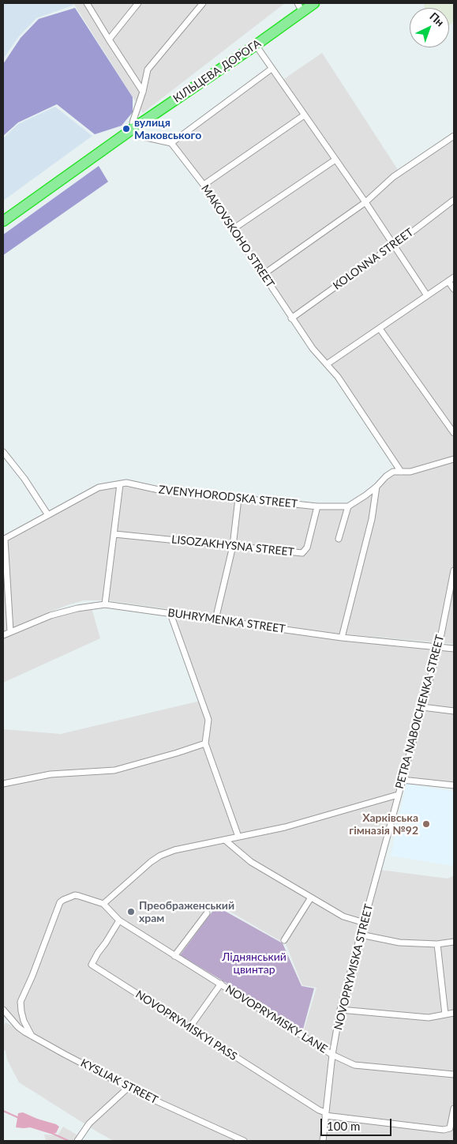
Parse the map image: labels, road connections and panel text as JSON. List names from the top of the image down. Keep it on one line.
{"streets":{"highway":["КІЛЬЦЕВА ДОРОГА"],"street":["MAKOVSKOHO STREET","KOLONNA STREET","ZVENYHORODSKA STREET","LISOZAKHYSNA STREET","BUHRYMENKA STREET","PETRA NABOICHENKA STREET","NOVOPRYMISKA STREET","NOVOPRYMISKY LANE","NOVOPRYMISKYI PASS","KYSLIAK STREET"]},"crossings":[["MAKOVSKOHO STREET","KOLONNA STREET"],["ZVENYHORODSKA STREET","LISOZAKHYSNA STREET"],["BUHRYMENKA STREET","PETRA NABOICHENKA STREET"],["PETRA NABOICHENKA STREET","NOVOPRYMISKA STREET"],["PETRA NABOICHENKA STREET","NOVOPRYMISKY LANE"],["NOVOPRYMISKA STREET","NOVOPRYMISKY LANE"],["NOVOPRYMISKA STREET","NOVOPRYMISKYI PASS"],["NOVOPRYMISKY LANE","NOVOPRYMISKYI PASS"]],"parks":["Ліднянський цвинтар"],"places":["вулиця Маковського","Харківська гімназія №92","Преображенський храм"],"scale_bar":"100 m","north":"top right"}
